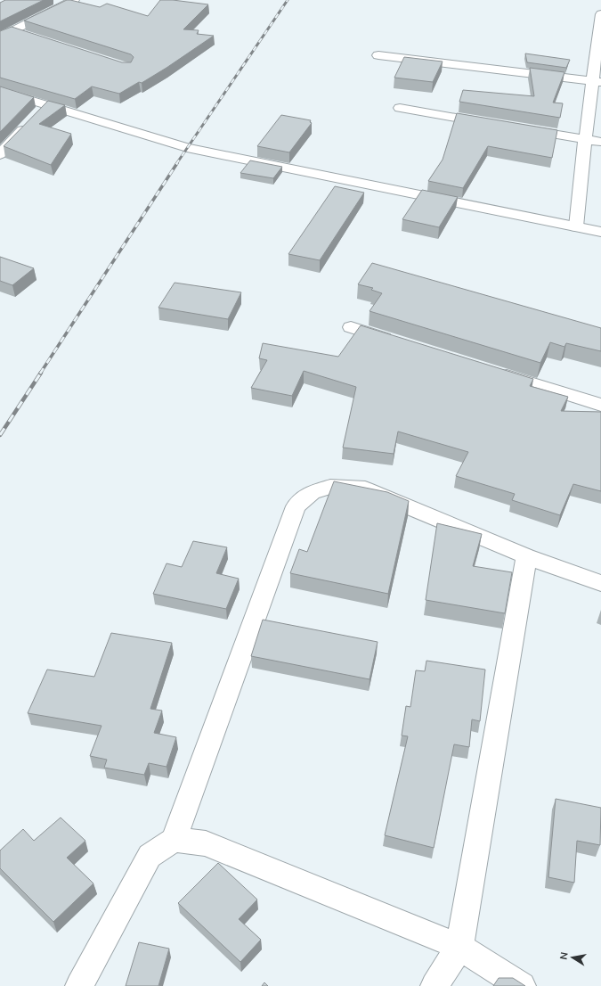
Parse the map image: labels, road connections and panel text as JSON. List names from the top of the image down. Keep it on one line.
{"north":"left"}
